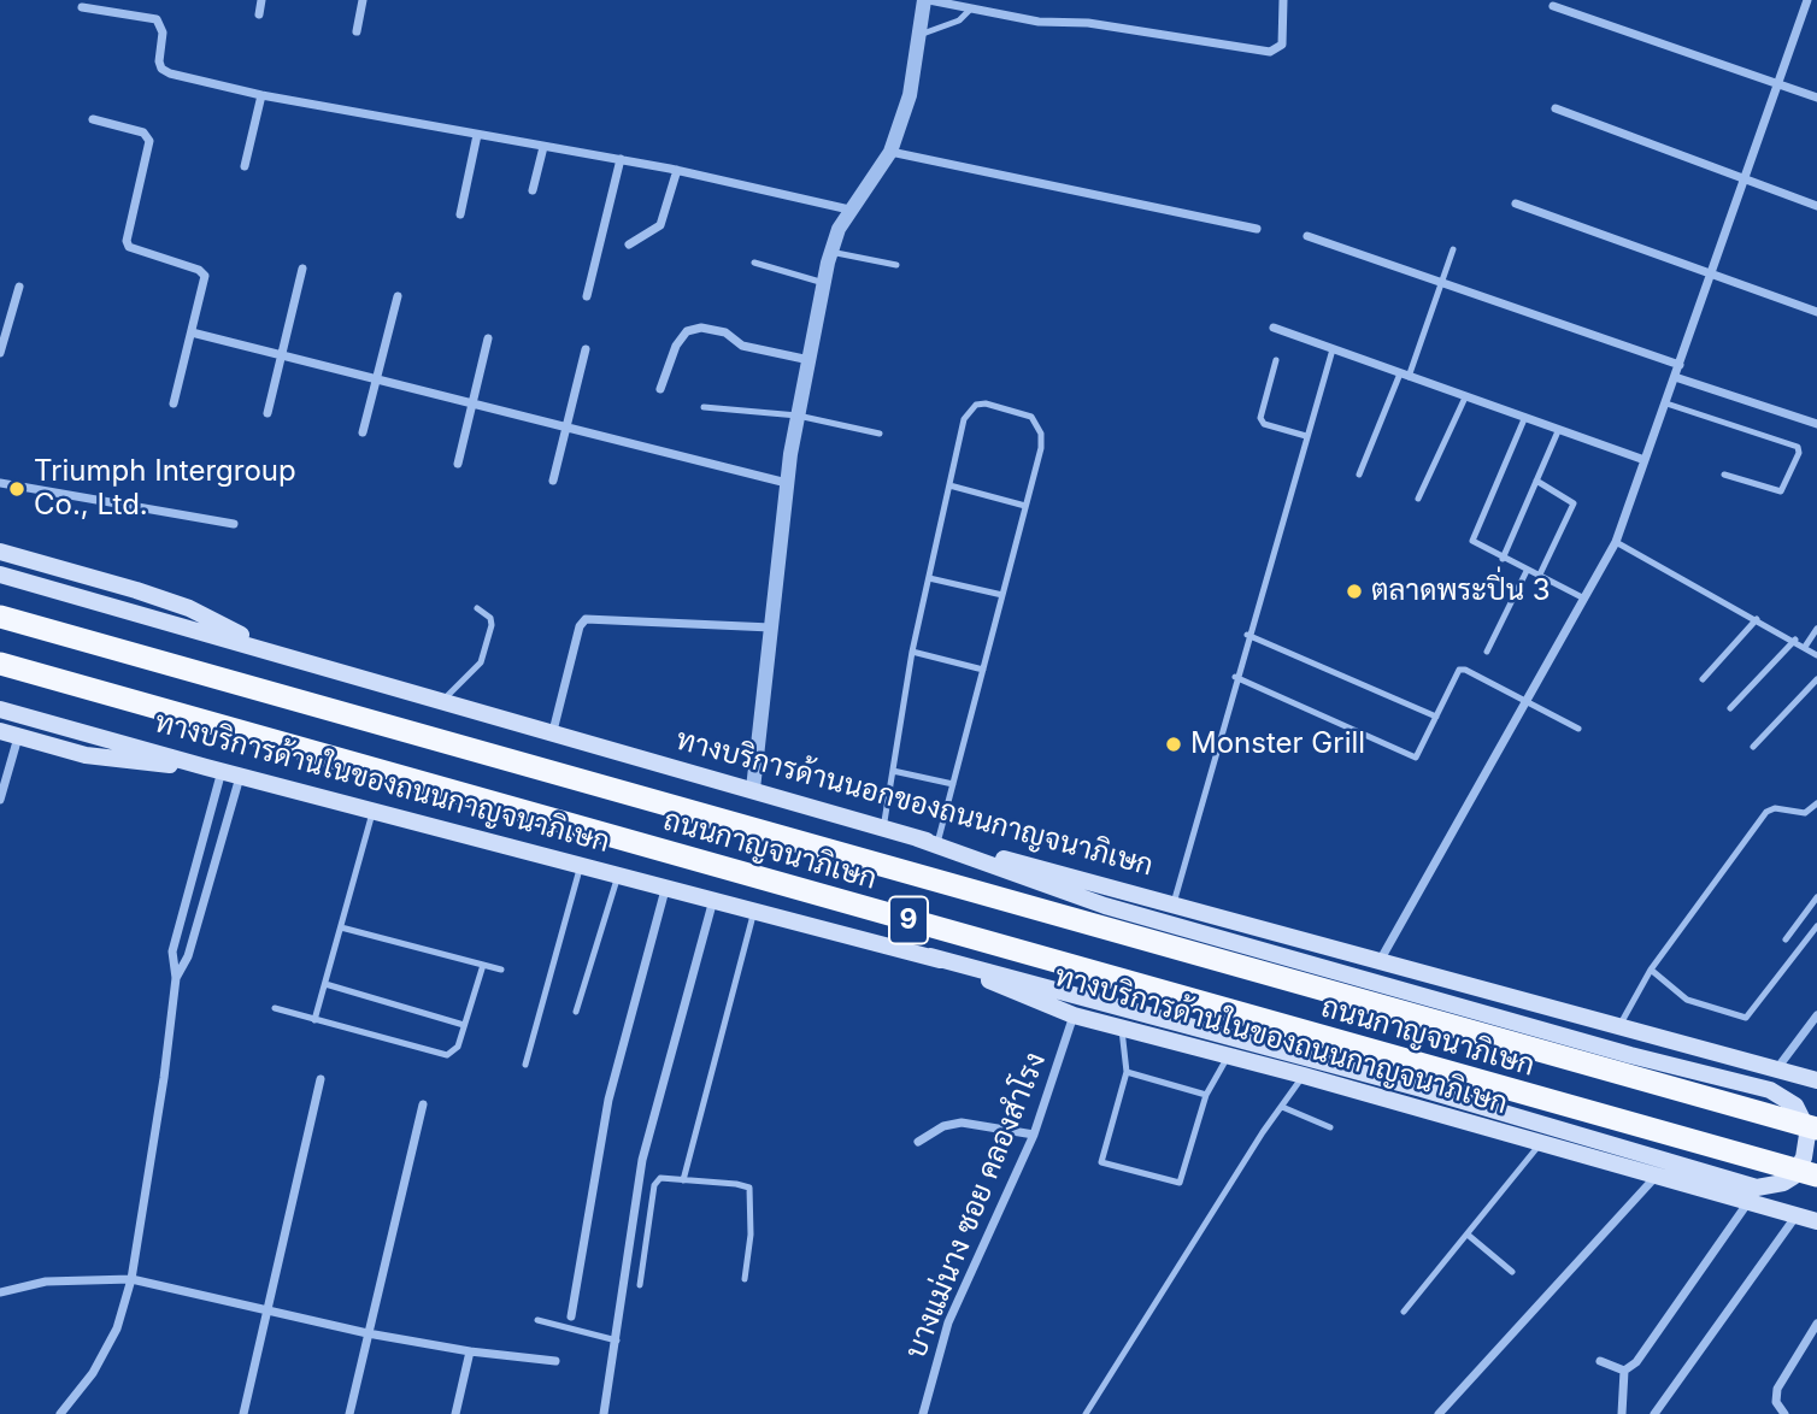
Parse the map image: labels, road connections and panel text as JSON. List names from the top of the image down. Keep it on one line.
{"streets":{"highway":["ถนนกาญจนาภิเษก","9"],"main road":["ทางบริการด้านในของถนนกาญจนาภิเษก","ทางบริการด้านนอกของถนนกาญจนาภิเษก"],"street":["บางแม่นาง ซอย คลองสำโรง"]},"crossings":[["ทางบริการด้านในของถนนกาญจนาภิเษก","บางแม่นาง ซอย คลองสำโรง"]],"places":["Triumph Intergroup Co., Ltd.","ตลาดพระปิ่น 3","Monster Grill"]}
